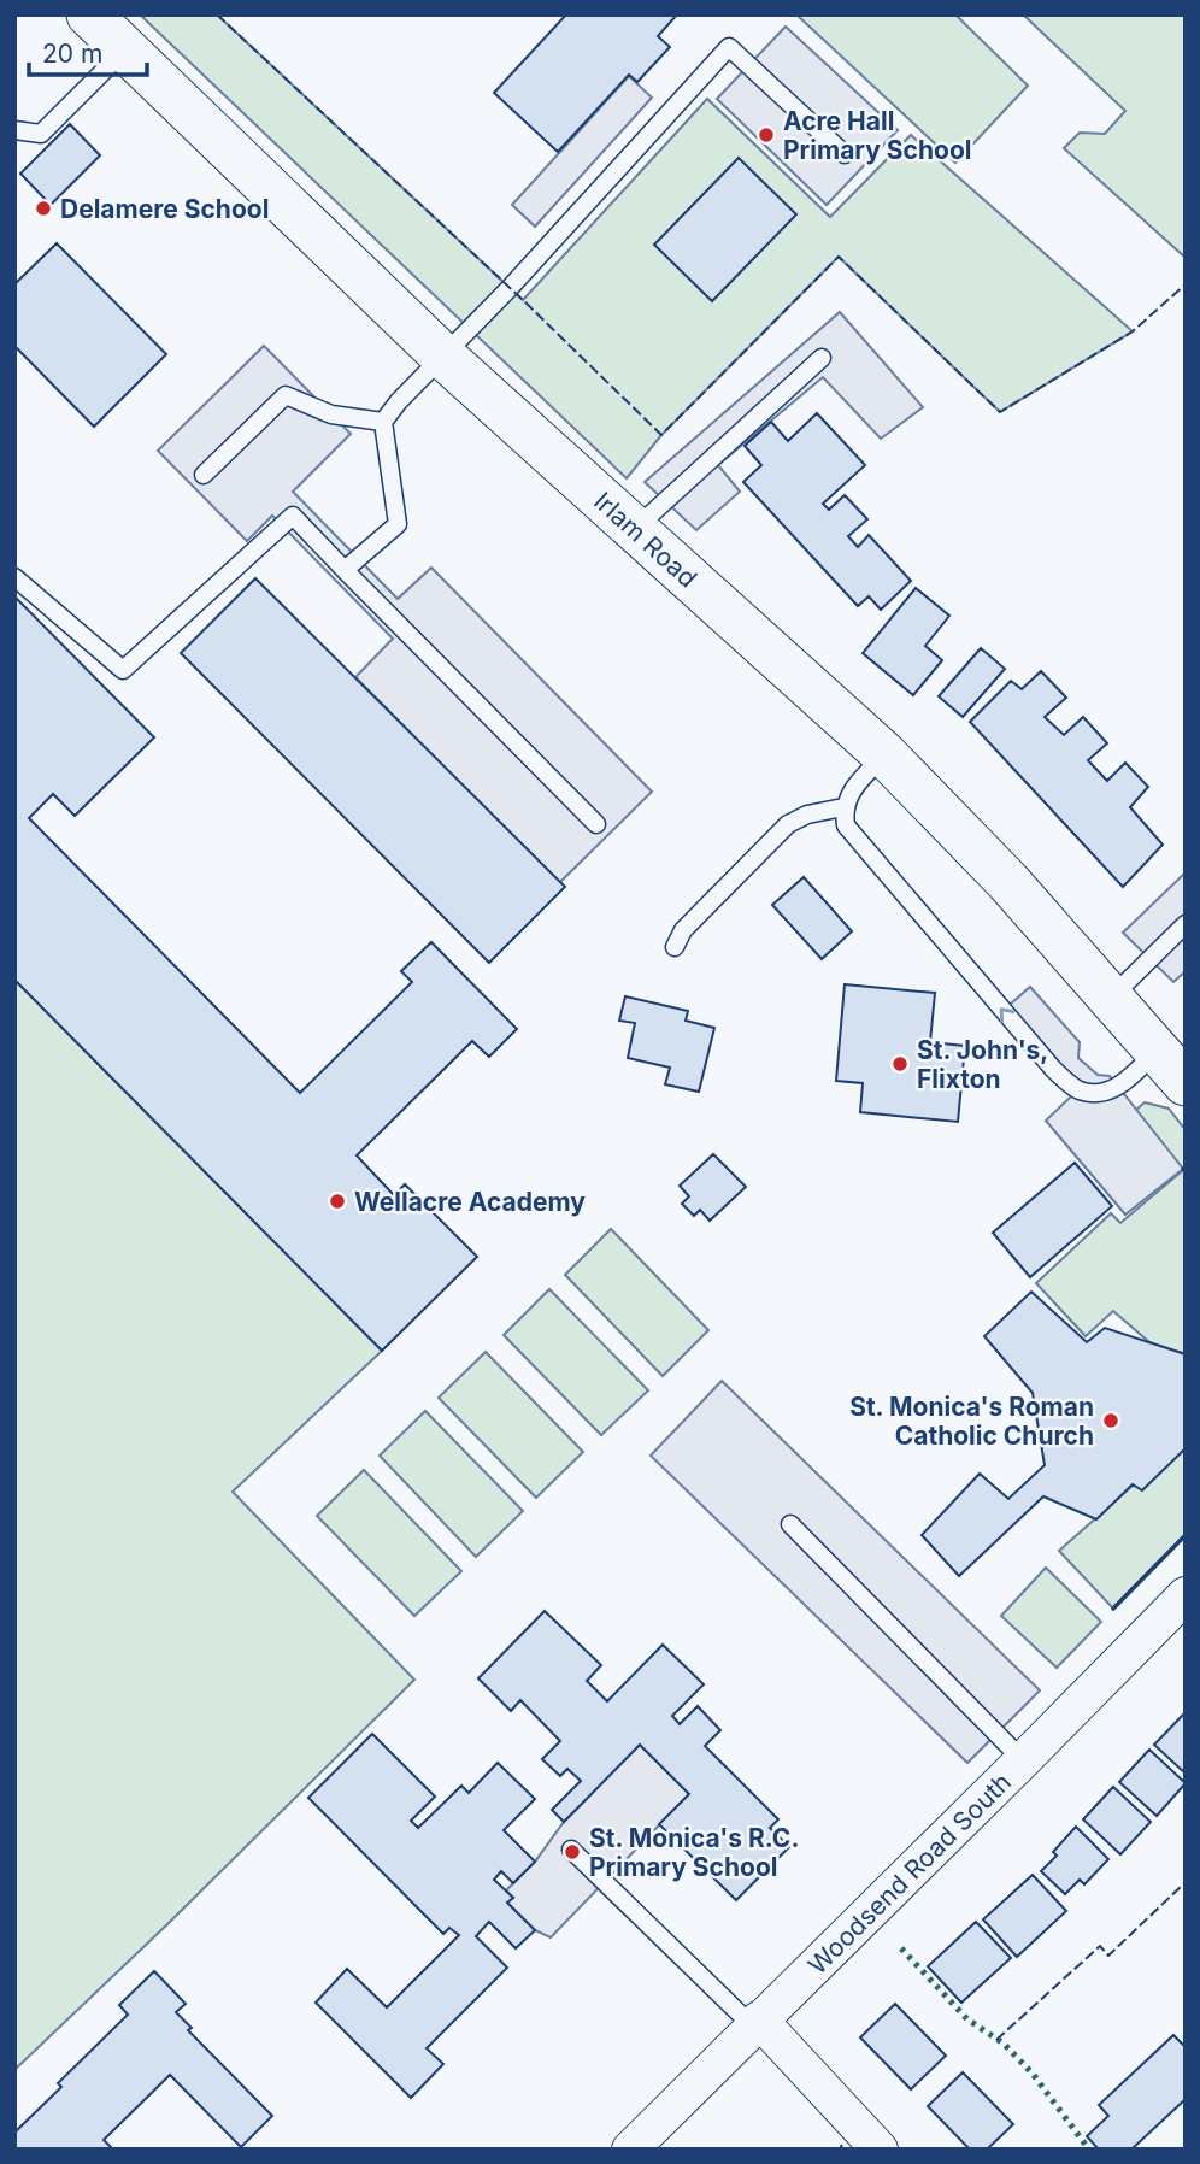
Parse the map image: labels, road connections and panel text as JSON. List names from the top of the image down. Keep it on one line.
{"streets":{"street":["Irlam Road","Woodsend Road South"]},"places":["Acre Hall Primary School","Delamere School","St. John's, Flixton","Wellacre Academy","St. Monica's Roman Catholic Church","St. Monica's R.C. Primary School"],"scale_bar":"20 m"}
